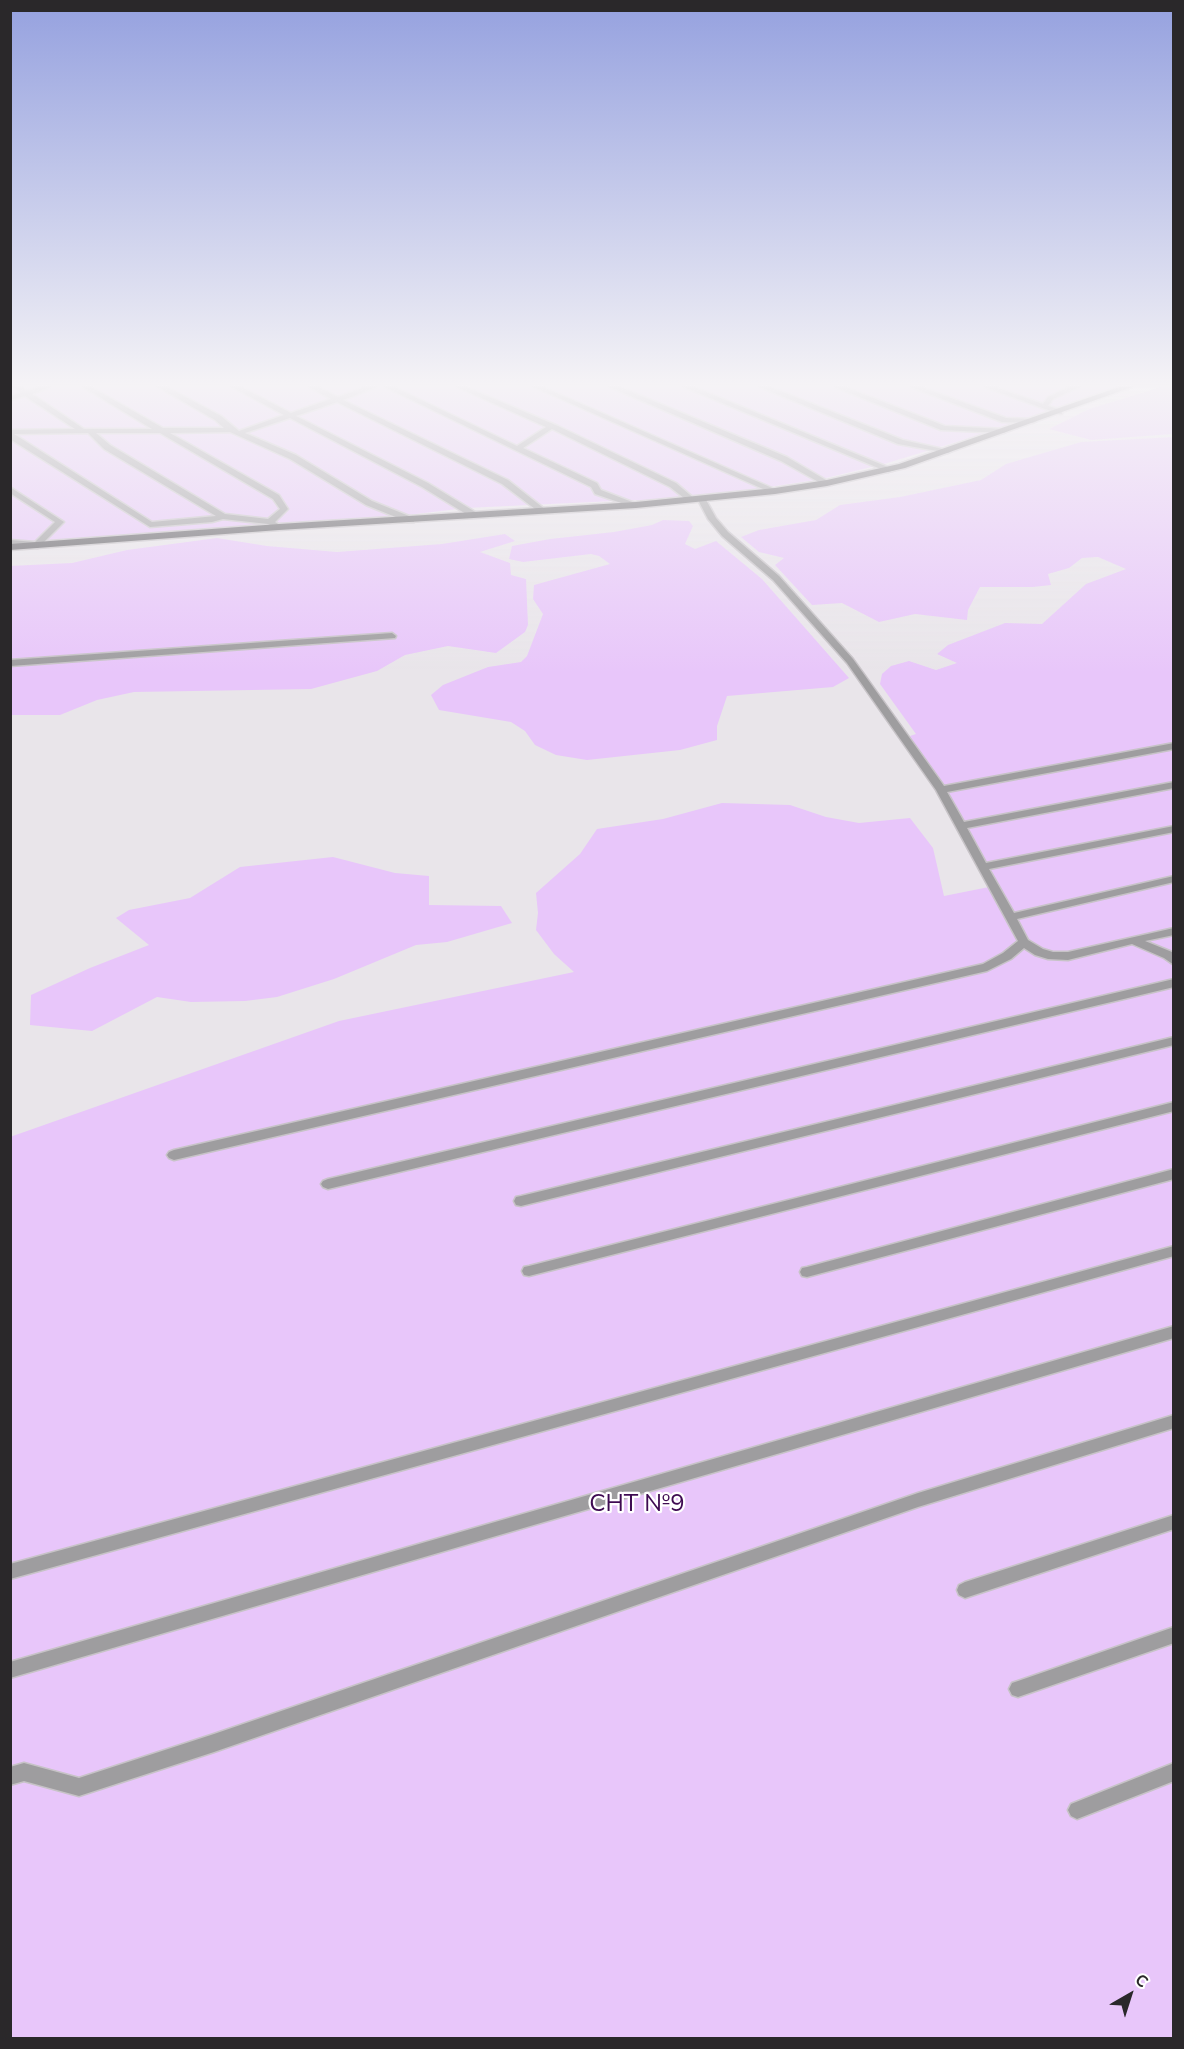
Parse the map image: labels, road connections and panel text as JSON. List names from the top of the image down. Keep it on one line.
{"parks":["СНТ №9"],"north":"top right"}
